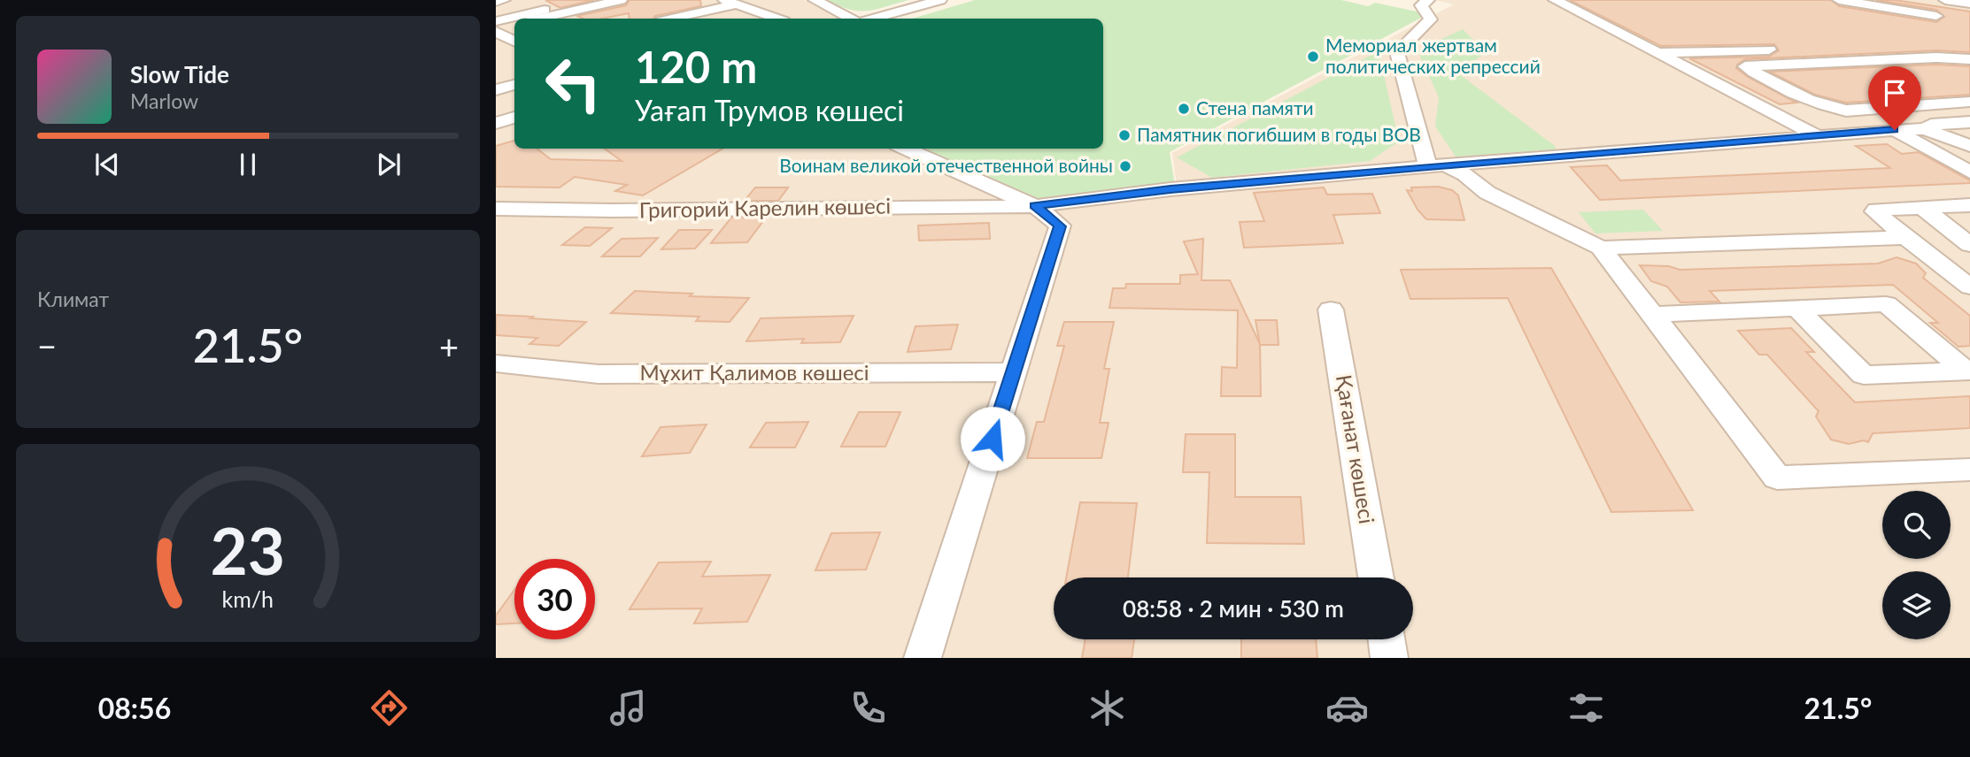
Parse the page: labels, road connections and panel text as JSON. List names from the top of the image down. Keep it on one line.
{"streets":{"street":["Григорий Карелин көшесі","Мұхит Қалимов көшесі","Қағанат көшесі"]},"places":["Мемориал жертвам политических репрессий","Стена памяти","Памятник погибшим в годы ВОВ","Воинам великой отечественной войны"],"page":{"turn":["120 m","Уағап Трумов көшесі"],"song":["Slow Tide","Marlow"],"tile":"Климат","heat":["−","21.5°","+"],"limit":"30","trip":"08:58 · 2 мин · 530 m","tabs":["08:56","21.5°"],"gauge":["23","km/h"]}}
